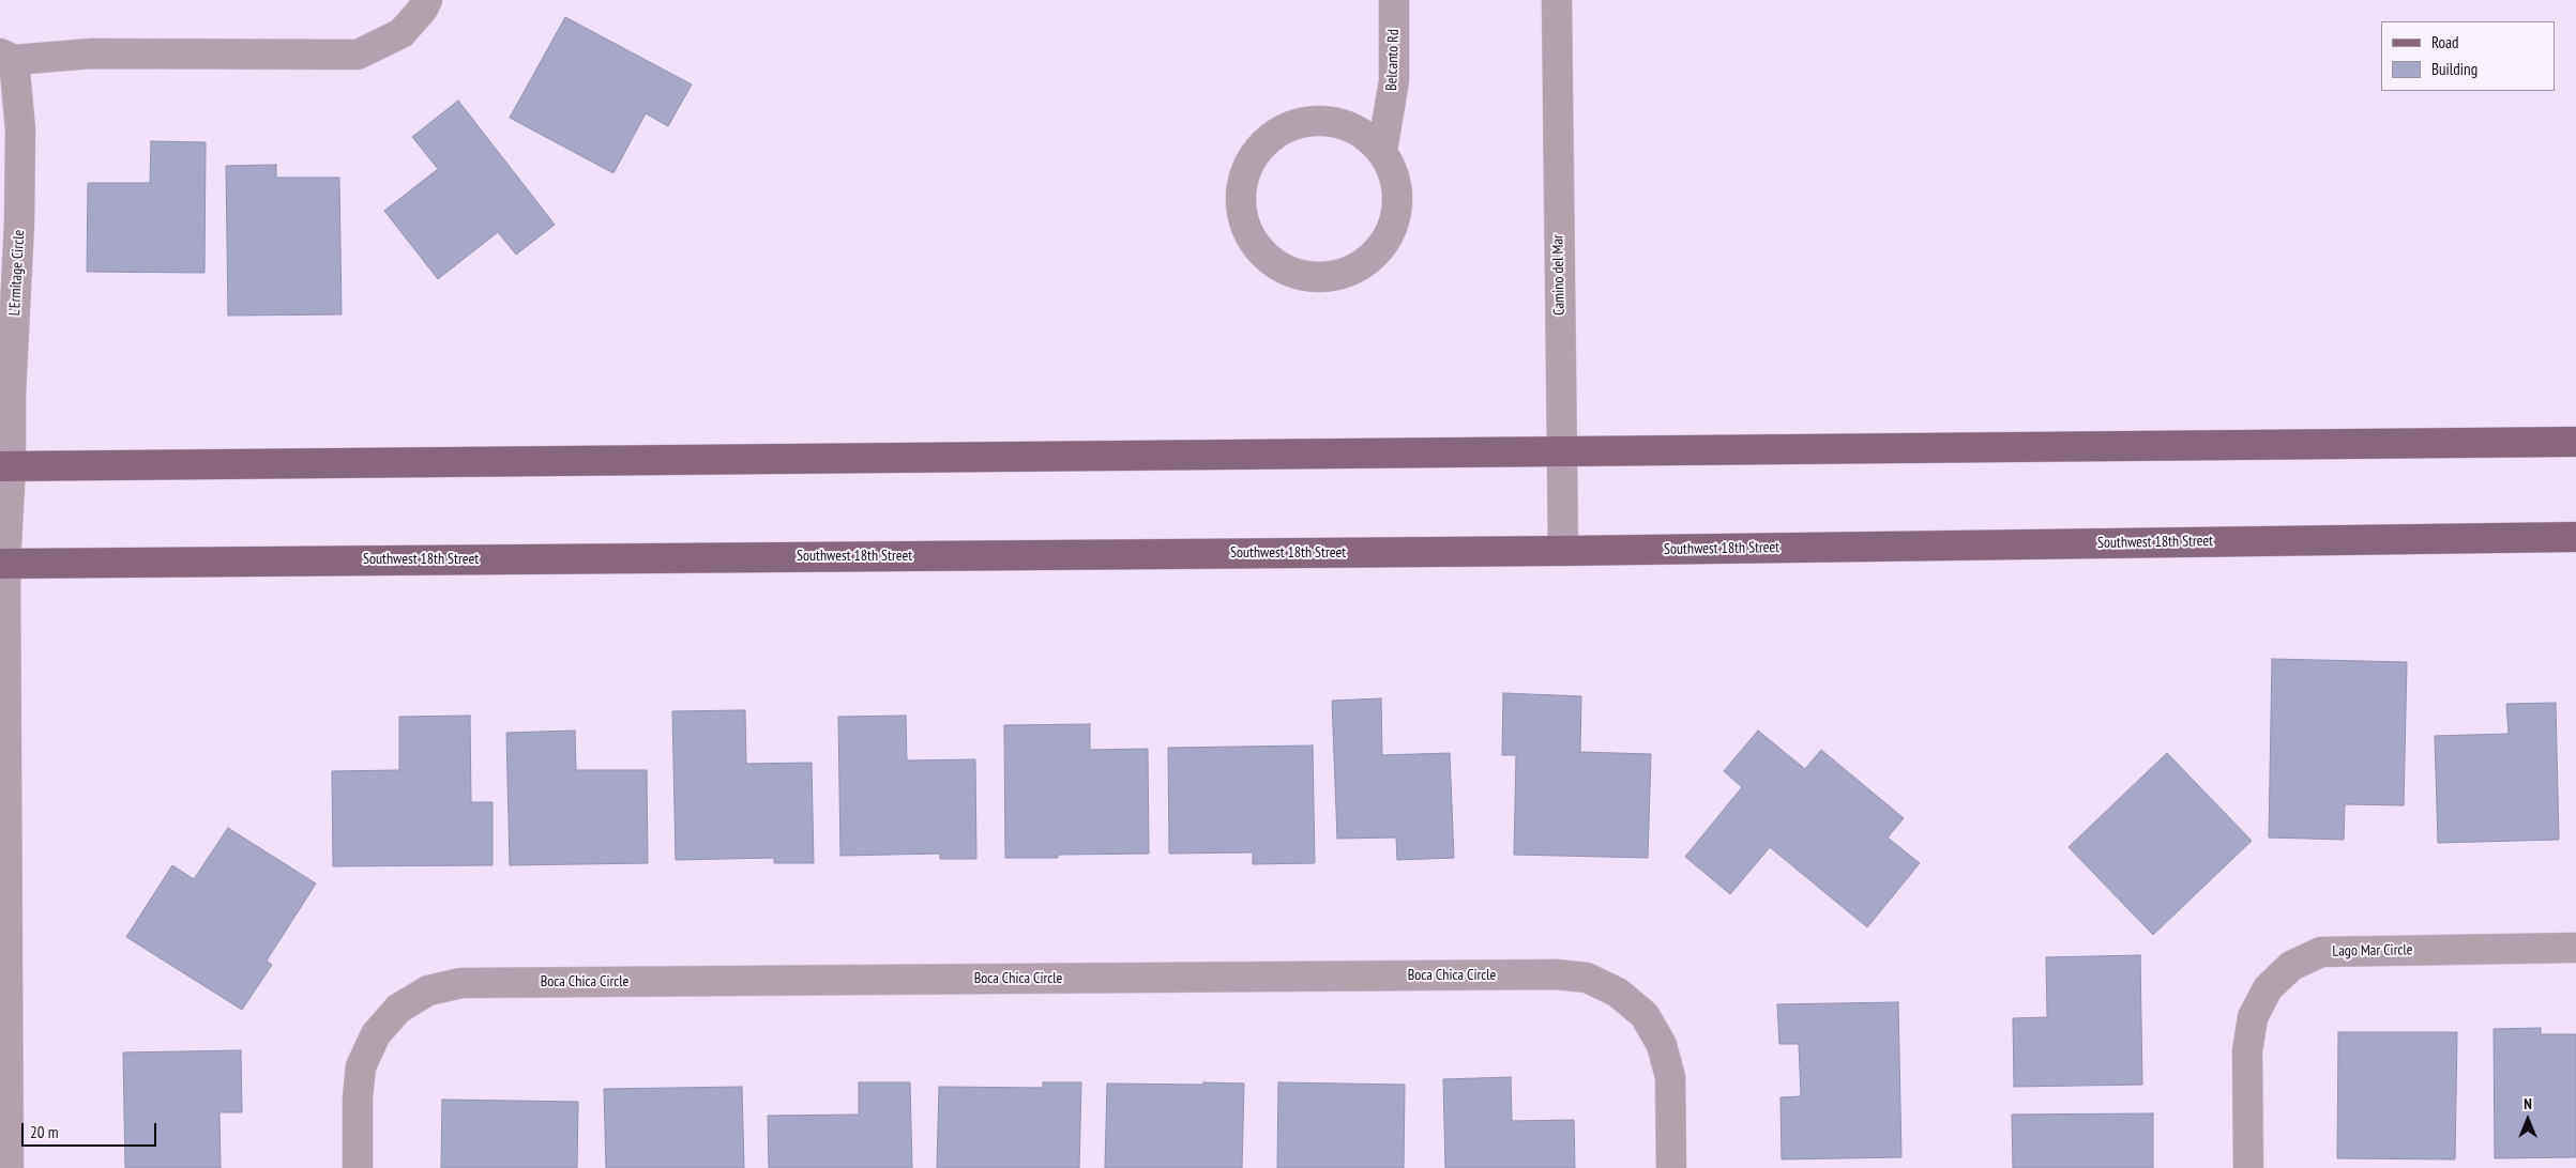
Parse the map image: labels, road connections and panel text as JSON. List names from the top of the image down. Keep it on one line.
{"streets":{"main road":["Southwest 18th Street"],"street":["Belcanto Rd","L'Ermitage Circle","Camino del Mar","Lago Mar Circle","Boca Chica Circle"]},"crossings":[["L'Ermitage Circle","Southwest 18th Street"],["Camino del Mar","Southwest 18th Street"]],"legend":["Road","Building"],"scale_bar":"20 m","north":"top"}
